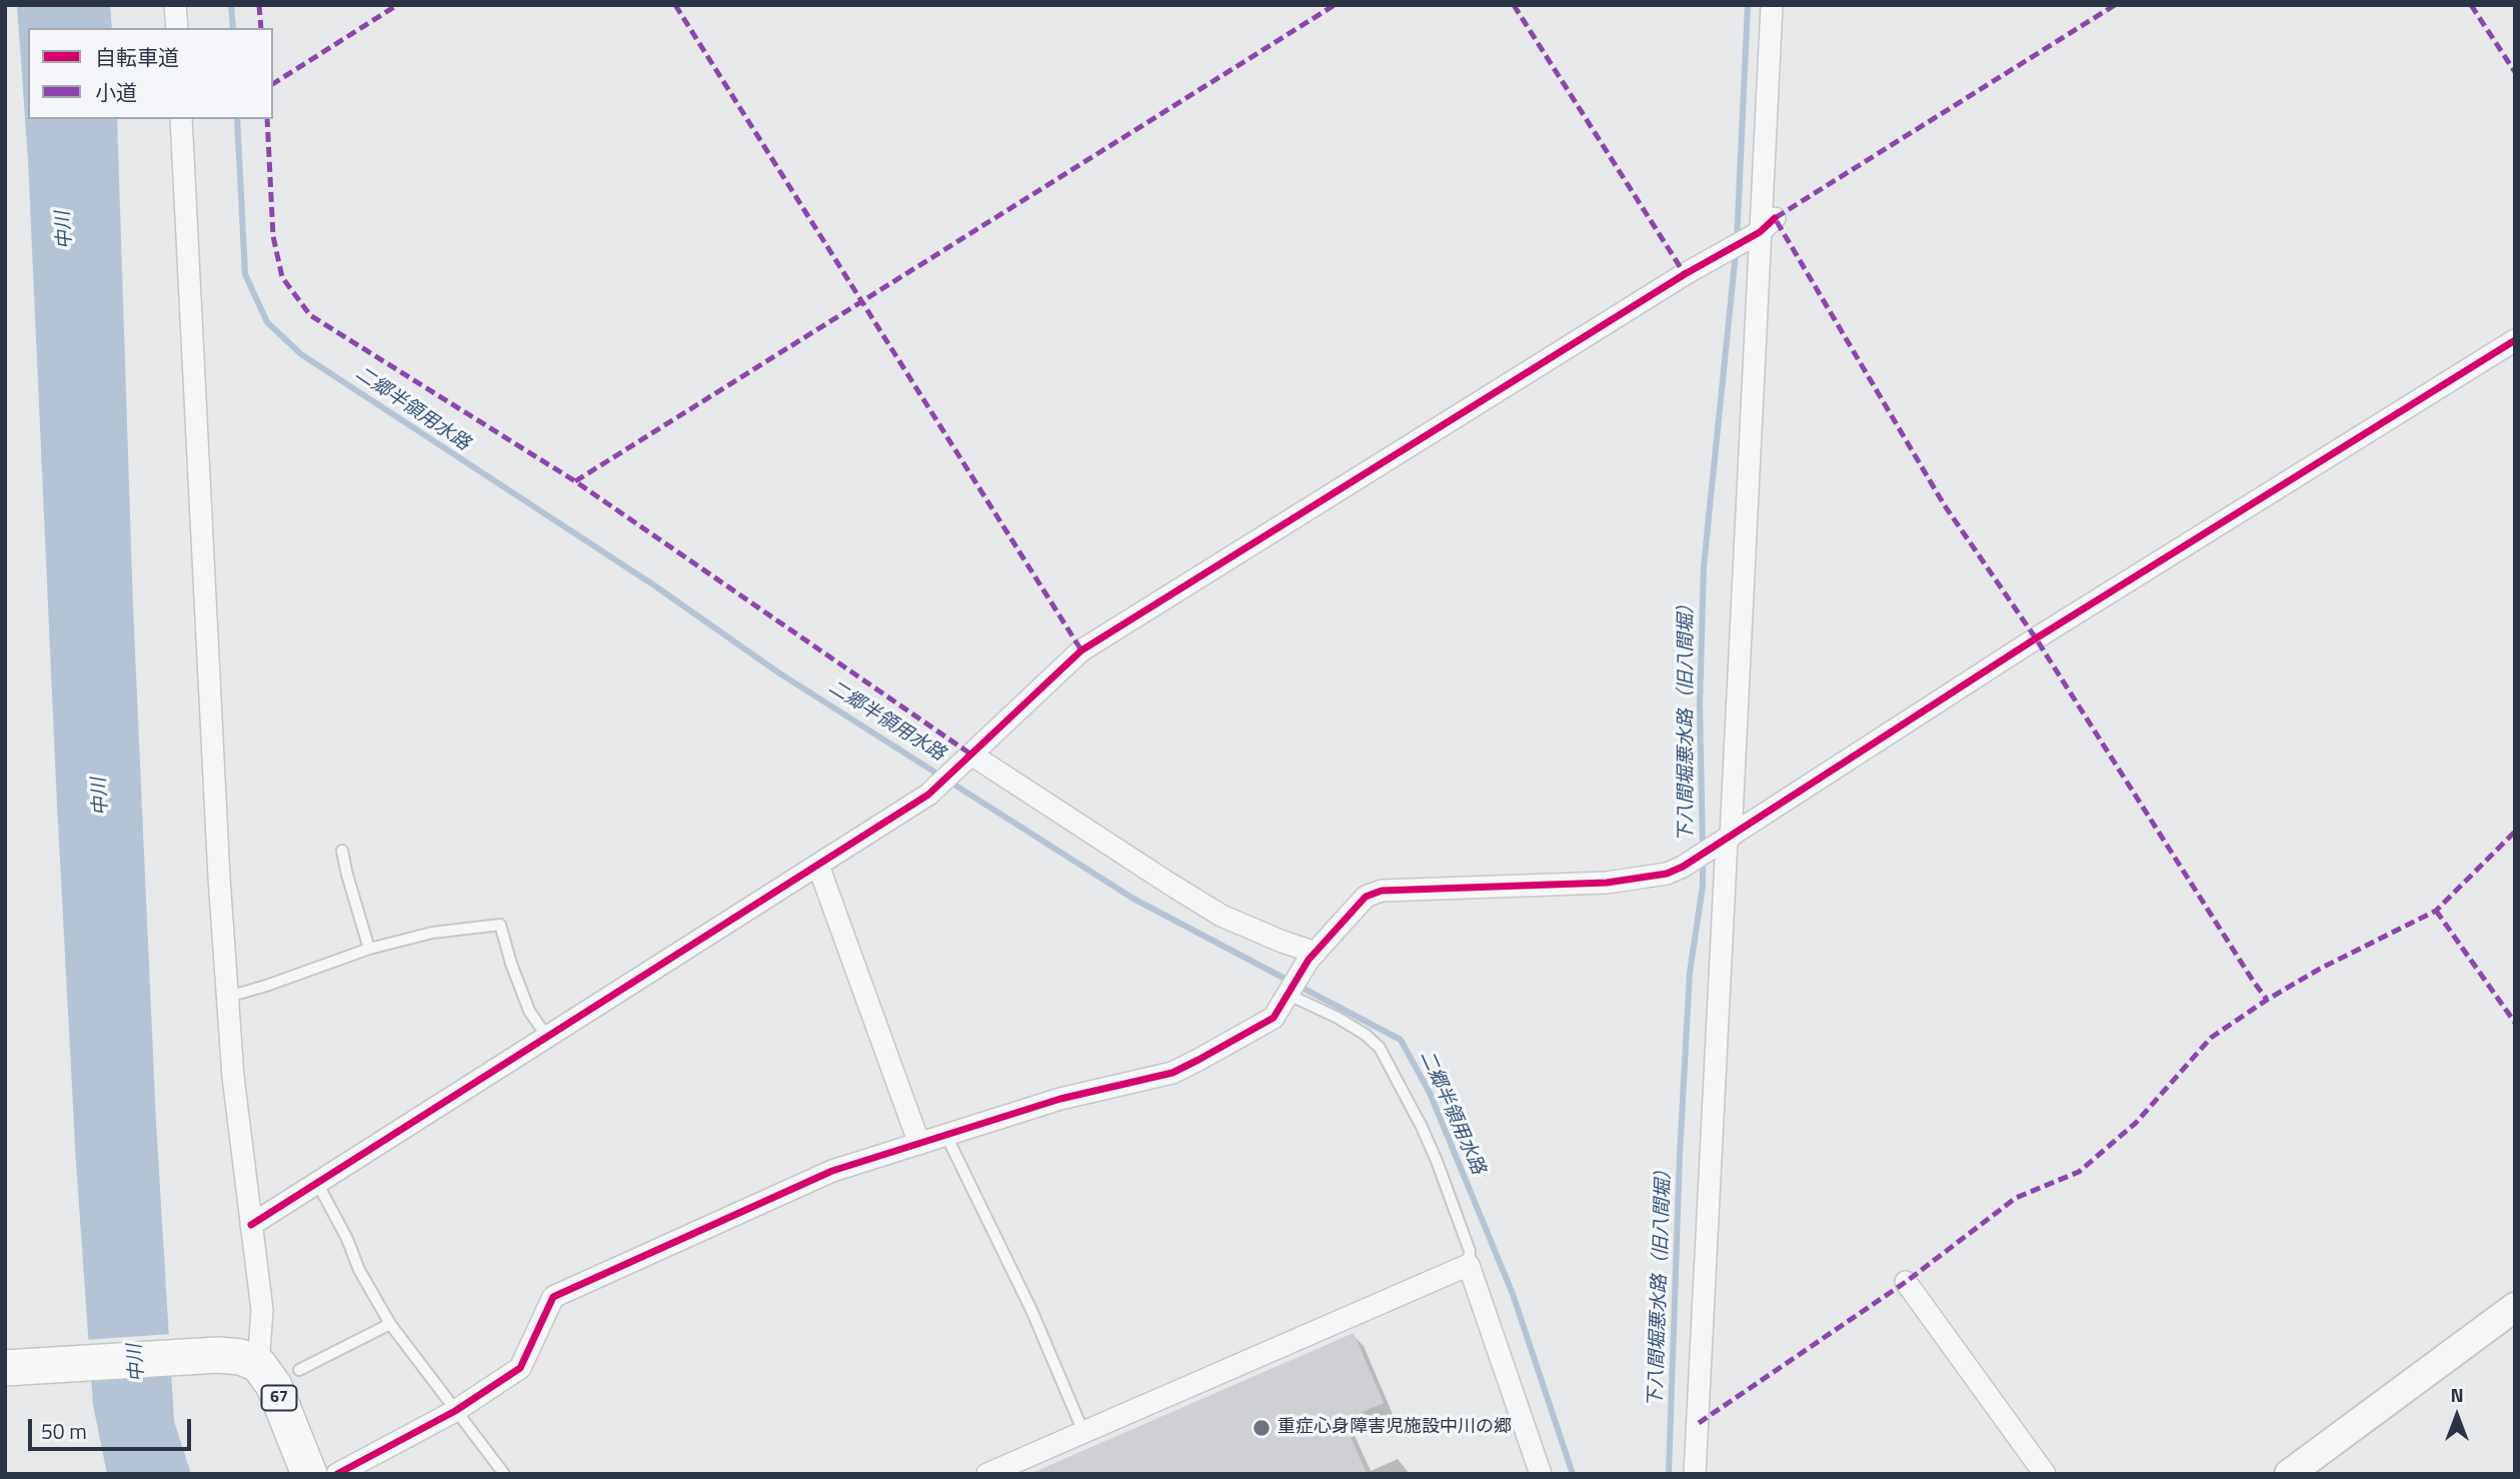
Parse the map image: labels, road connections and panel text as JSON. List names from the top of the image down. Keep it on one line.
{"streets":{"main road":["67"]},"water":["中川","二郷半領用水路","下八間堀悪水路（旧八間堀）"],"places":["重症心身障害児施設中川の郷"],"legend":["自転車道","小道"],"scale_bar":"50 m","north":"top"}
